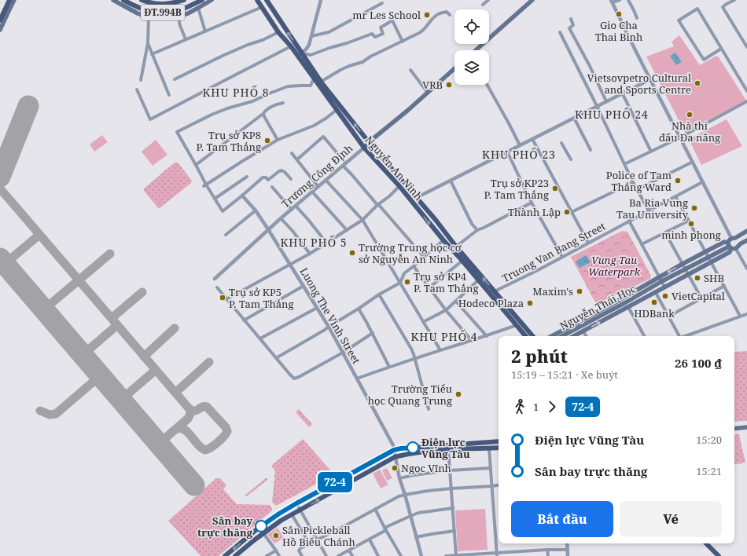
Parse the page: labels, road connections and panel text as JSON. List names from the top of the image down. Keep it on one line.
{"streets":{"main road":["ĐT.994B","Nguyễn An Ninh","Trương Công Định","Nguyễn Thái Học"],"street":["Truong Van Bang Street","Luong The Vinh Street"]},"crossings":[["Nguyễn An Ninh","Trương Công Định"],["Nguyễn An Ninh","Truong Van Bang Street"],["Trương Công Định","Luong The Vinh Street"]],"districts":["KHU PHỐ 8","KHU PHỐ 24","KHU PHỐ 23","KHU PHỐ 5","KHU PHỐ 4"],"parks":["Vung Tau Waterpark"],"places":["Gio Cha Thai Binh","mr Les School","Vietsovpetro Cultural and Sports Centre","VRB","Nhà thi đấu Đa năng","Trụ sở KP8 P. Tam Thắng","Police of Tam Thắng Ward","Trụ sở KP23 P. Tam Thắng","Ba Ria Vung Tau University","Thành Lập","minh phong","Trường Trung học cơ sở Nguyễn An Ninh","SHB","Trụ sở KP4 P. Tam Thắng","Maxim's","VietCapital","Trụ sở KP5 P. Tam Thắng","HDBank","Hodeco Plaza","Trường Tiểu học Quang Trung","Điện lực Vũng Tàu","Ngọc Vĩnh","Sân bay trực thăng","Sân Pickleball Hồ Biểu Chánh"],"lines":["bus line 72-4"],"page":{"on_map":"72-4","heading":["2 phút","15:19 – 15:21 · Xe buýt","26 100 ₫"],"legs":["1","72-4"],"list":[{"name":"Điện lực Vũng Tàu","value":"15:20"},{"name":"Sân bay trực thăng","value":"15:21"}],"buttons":["Bắt đầu","Vé"]}}
